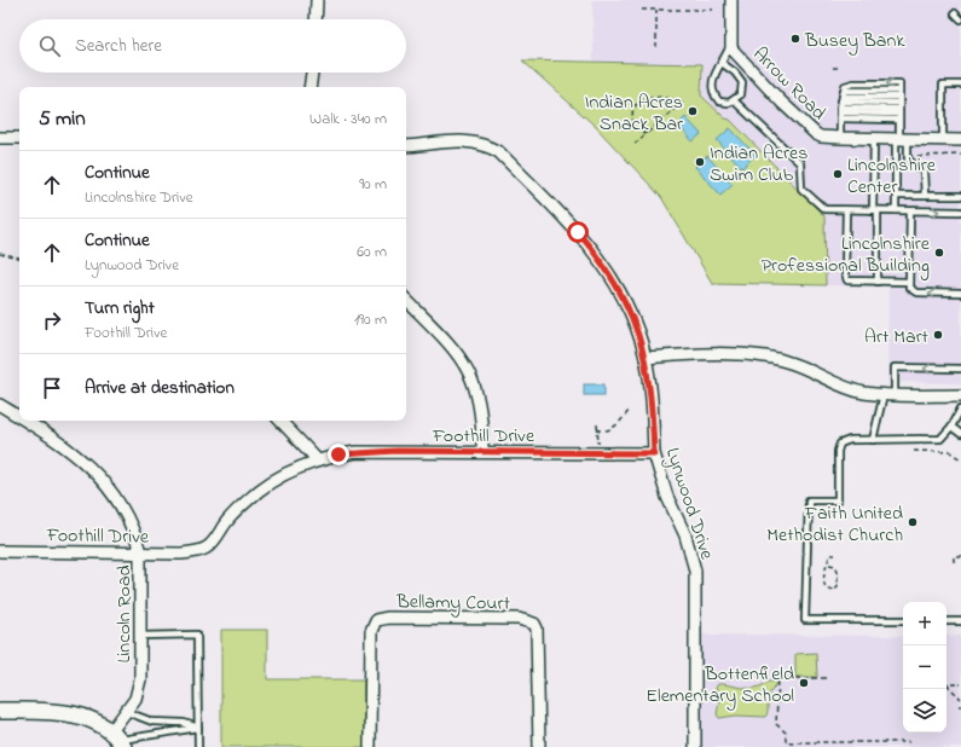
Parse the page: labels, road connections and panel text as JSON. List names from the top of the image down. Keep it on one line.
{"streets":{"street":["Arrow Road","Foothill Drive","Lynwood Drive","Bellamy Court","Lincoln Road"]},"crossings":[["Foothill Drive","Lynwood Drive"],["Foothill Drive","Lincoln Road"]],"places":["Busey Bank","Indian Acres Snack Bar","Indian Acres Swim Club","Lincolnshire Center","Lincolnshire Professional Building","Art Mart","Faith United Methodist Church","Bottenfield Elementary School"],"page":{"search":"Search here","heading":["5 min","Walk · 340 m"],"list":[["Continue","Lincolnshire Drive","90 m"],["Continue","Lynwood Drive","60 m"],["Turn right","Foothill Drive","190 m"],"Arrive at destination"],"map_buttons":["+","−"]}}
